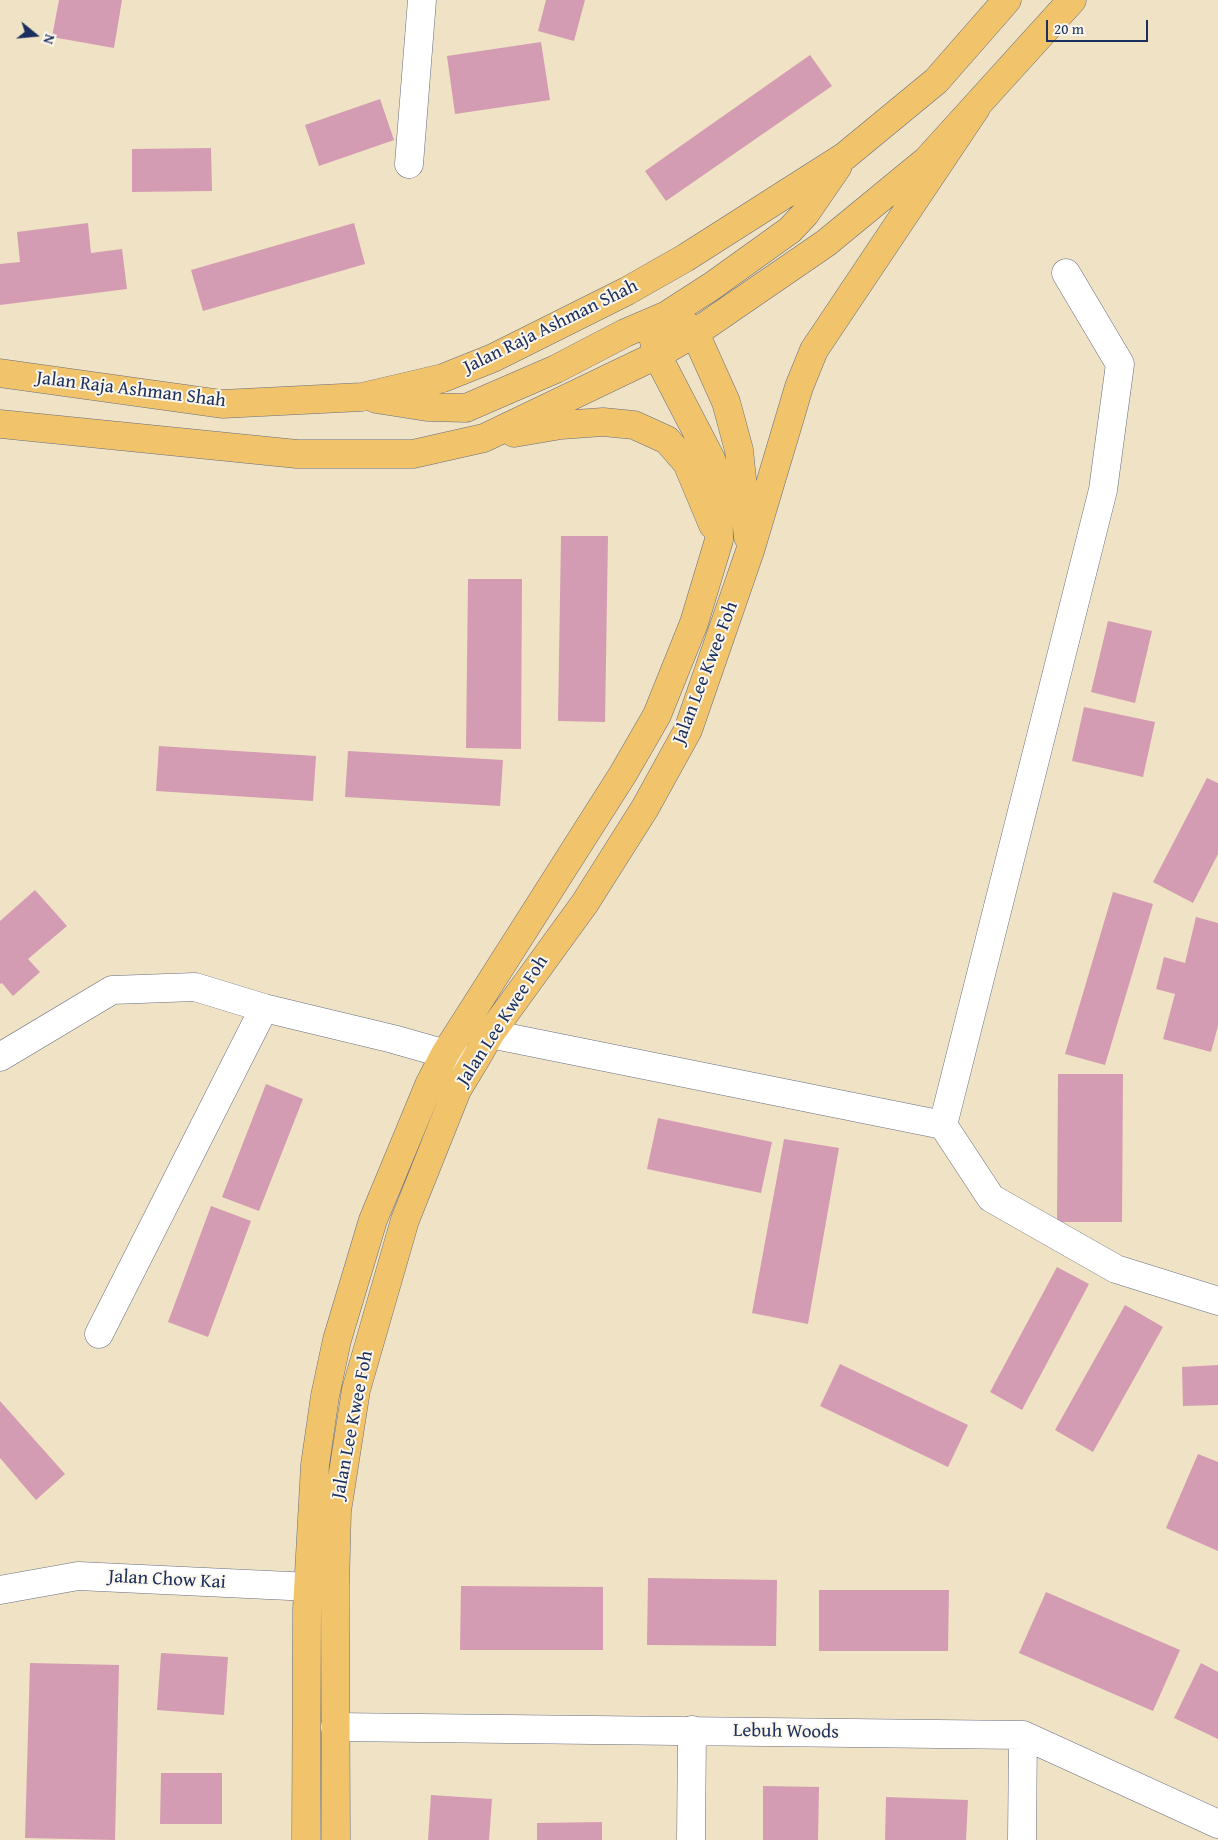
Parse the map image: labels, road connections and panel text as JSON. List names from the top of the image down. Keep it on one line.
{"streets":{"main road":["Jalan Raja Ashman Shah","Jalan Lee Kwee Foh"],"street":["Jalan Chow Kai","Lebuh Woods"]},"crossings":[["Jalan Lee Kwee Foh","Jalan Chow Kai"],["Jalan Lee Kwee Foh","Lebuh Woods"]],"scale_bar":"20 m","north":"right"}
